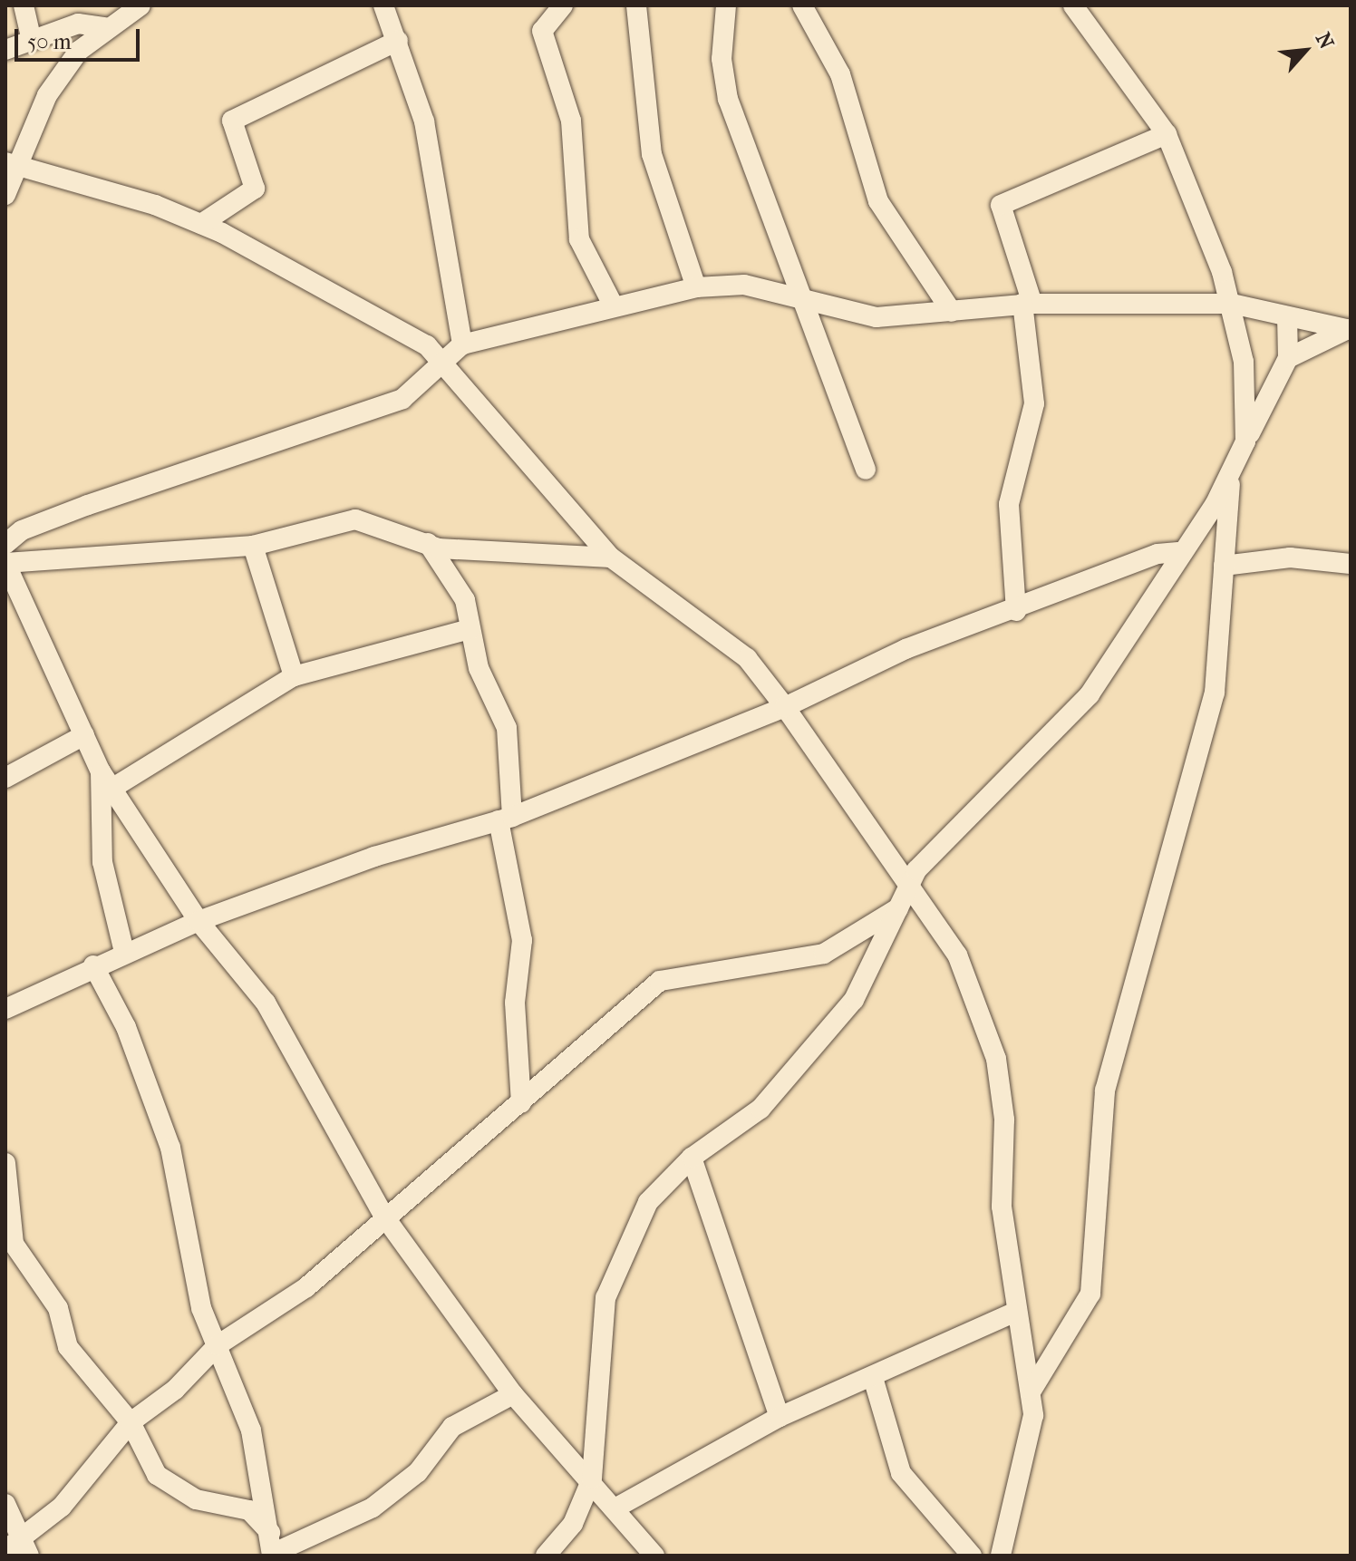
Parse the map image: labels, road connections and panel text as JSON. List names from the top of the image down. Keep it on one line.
{"scale_bar":"50 m","north":"top right"}
